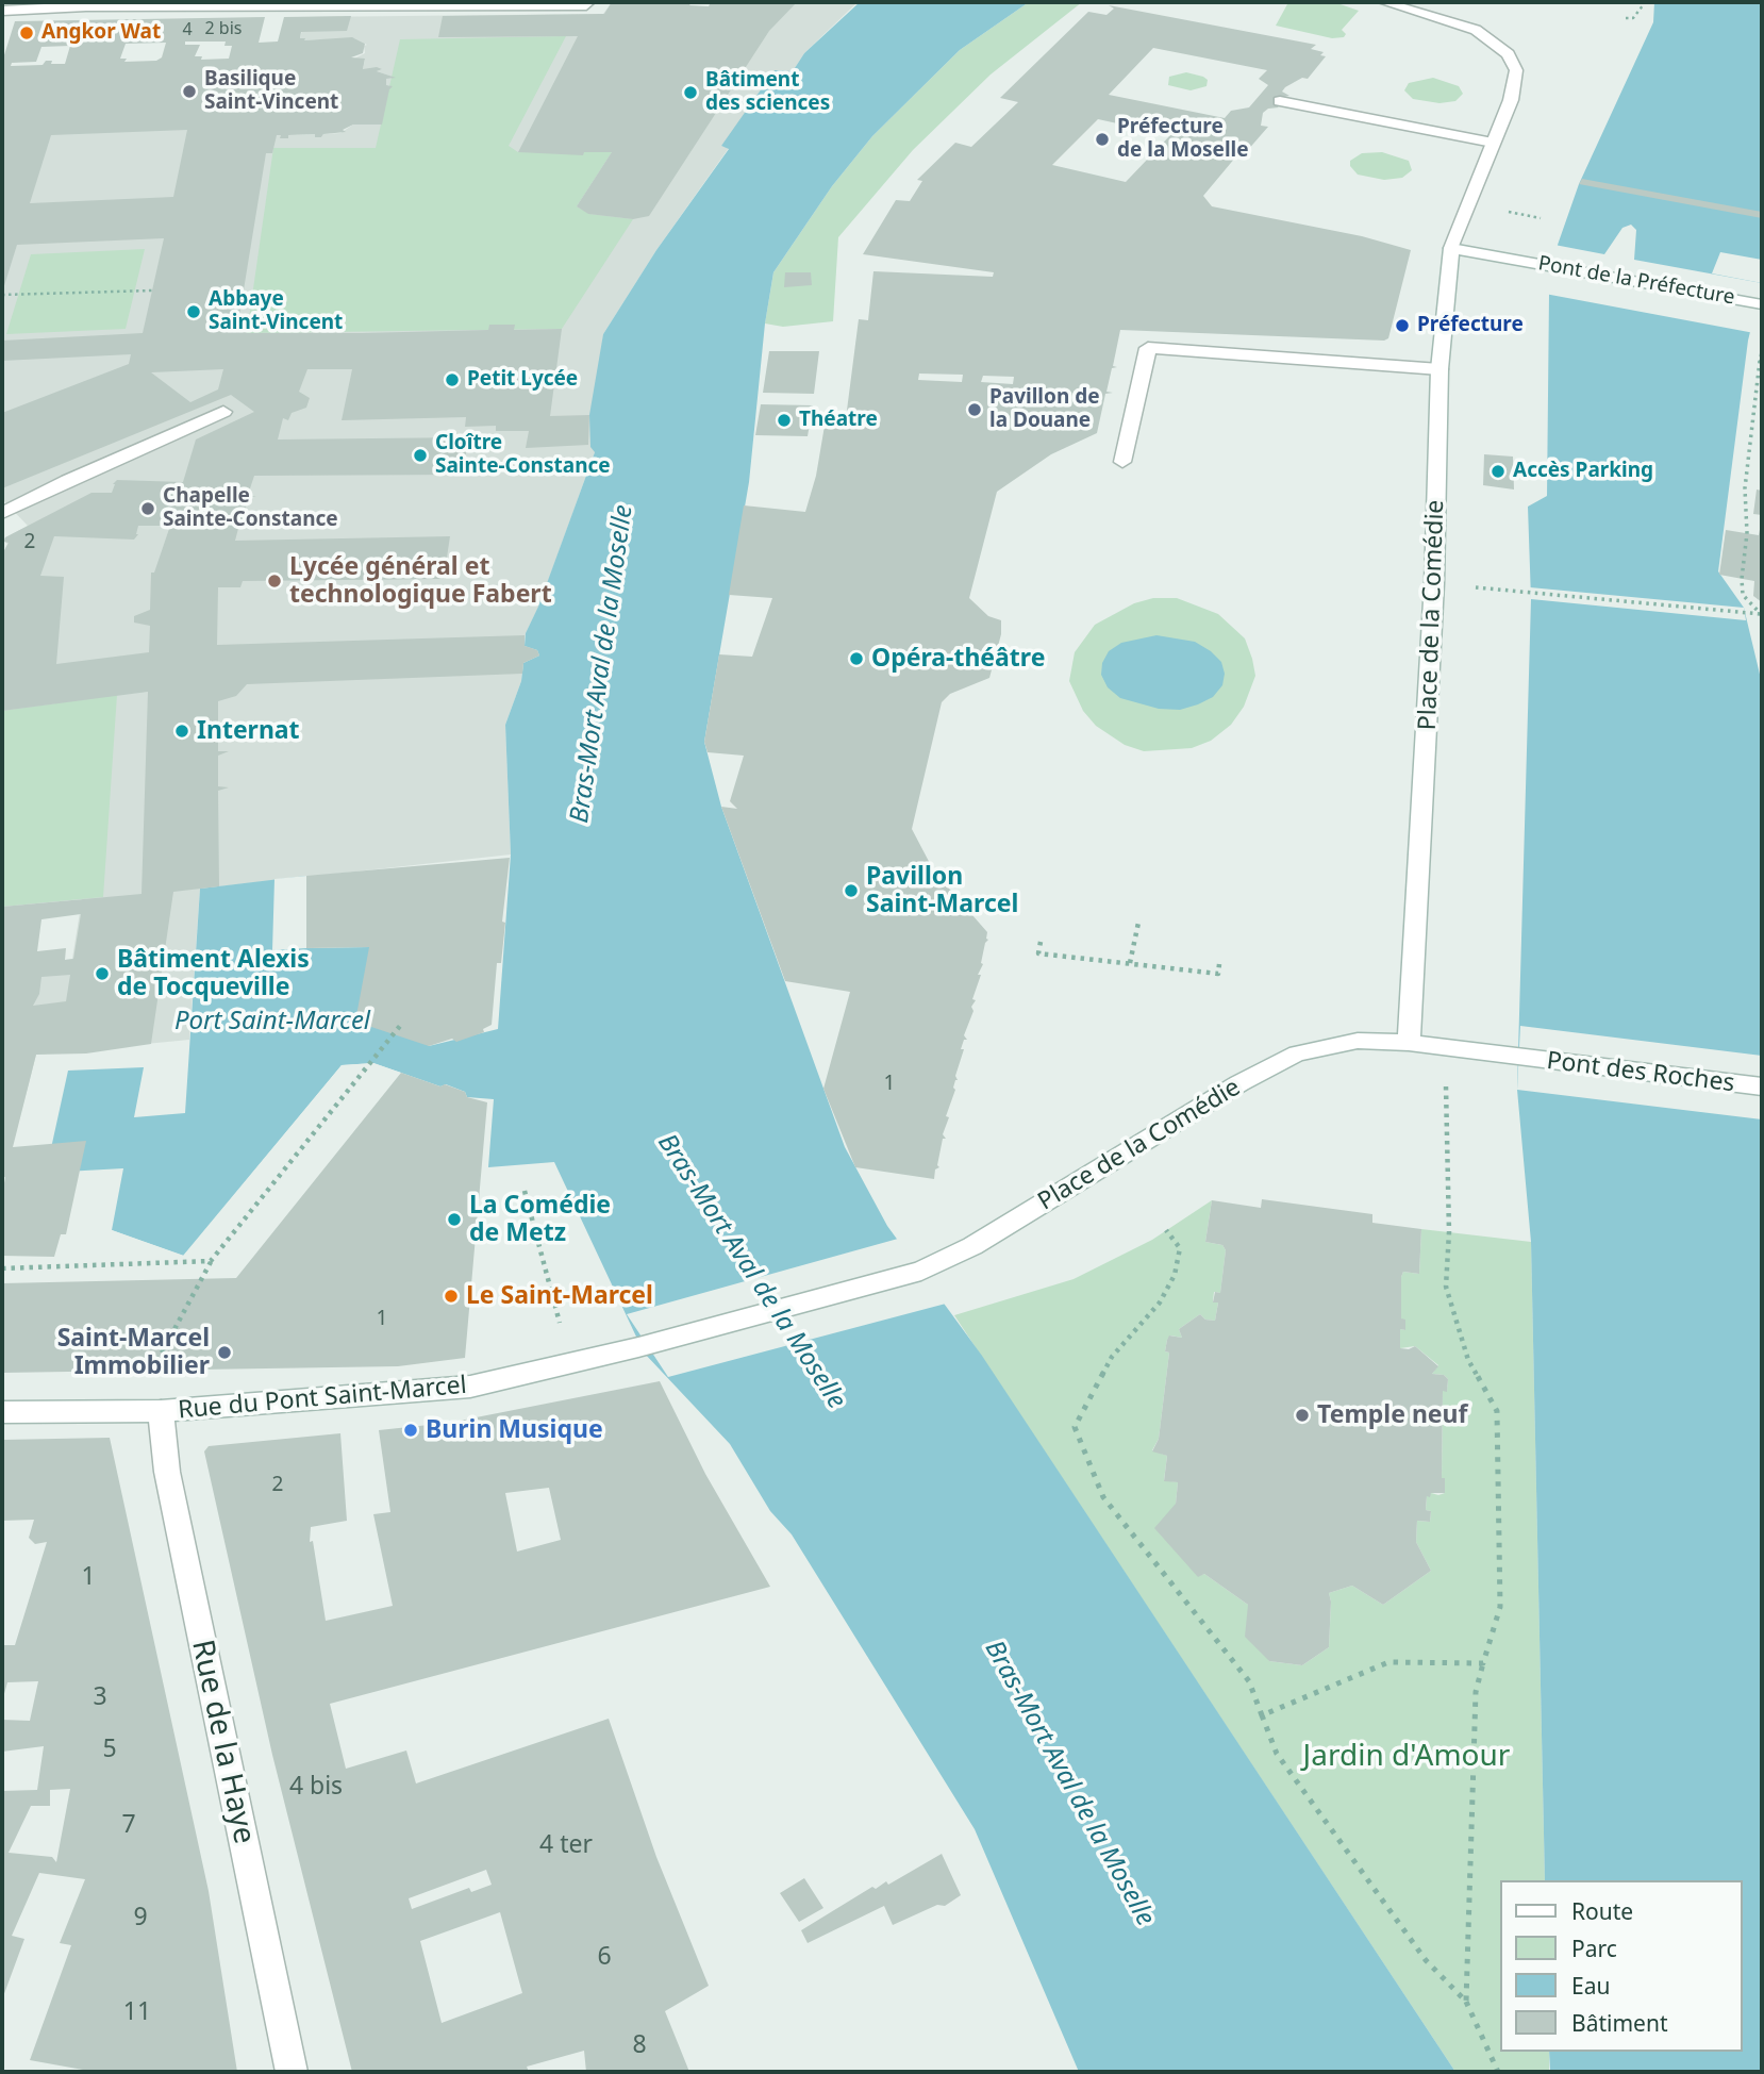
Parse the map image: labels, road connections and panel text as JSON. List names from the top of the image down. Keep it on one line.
{"streets":{"street":["Pont de la Préfecture","Place de la Comédie","Pont des Roches","Rue du Pont Saint-Marcel","Rue de la Haye"]},"crossings":[["Pont de la Préfecture","Place de la Comédie"],["Place de la Comédie","Pont des Roches"],["Place de la Comédie","Rue du Pont Saint-Marcel"],["Rue du Pont Saint-Marcel","Rue de la Haye"]],"water":["Bras-Mort Aval de la Moselle","Port Saint-Marcel"],"parks":["Jardin d'Amour"],"places":["Angkor Wat","Basilique Saint-Vincent","Bâtiment des sciences","Préfecture de la Moselle","Abbaye Saint-Vincent","Préfecture","Petit Lycée","Pavillon de la Douane","Théatre","Cloître Sainte-Constance","Accès Parking","Chapelle Sainte-Constance","Lycée général et technologique Fabert","Opéra-théâtre","Internat","Pavillon Saint-Marcel","Bâtiment Alexis de Tocqueville","La Comédie de Metz","Le Saint-Marcel","Saint-Marcel Immobilier","Temple neuf","Burin Musique"],"house_numbers":["2 bis","4","2","1","1","2","1","3","5","4 bis","7","4 ter","9","6","11","8"],"legend":["Route","Parc","Eau","Bâtiment"]}
